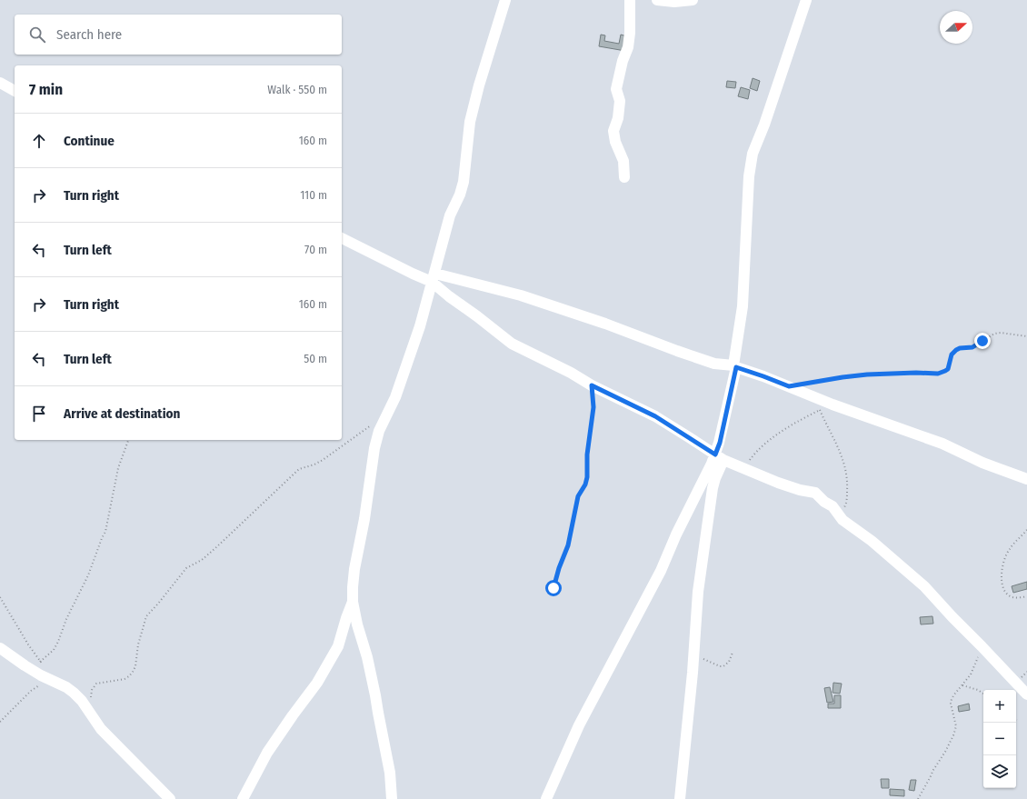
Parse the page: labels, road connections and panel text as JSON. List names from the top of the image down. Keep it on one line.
{"north":"right","page":{"search":"Search here","heading":["7 min","Walk · 550 m"],"list":[["Continue","160 m"],["Turn right","110 m"],["Turn left","70 m"],["Turn right","160 m"],["Turn left","50 m"],"Arrive at destination"],"map_buttons":["+","−"]}}
